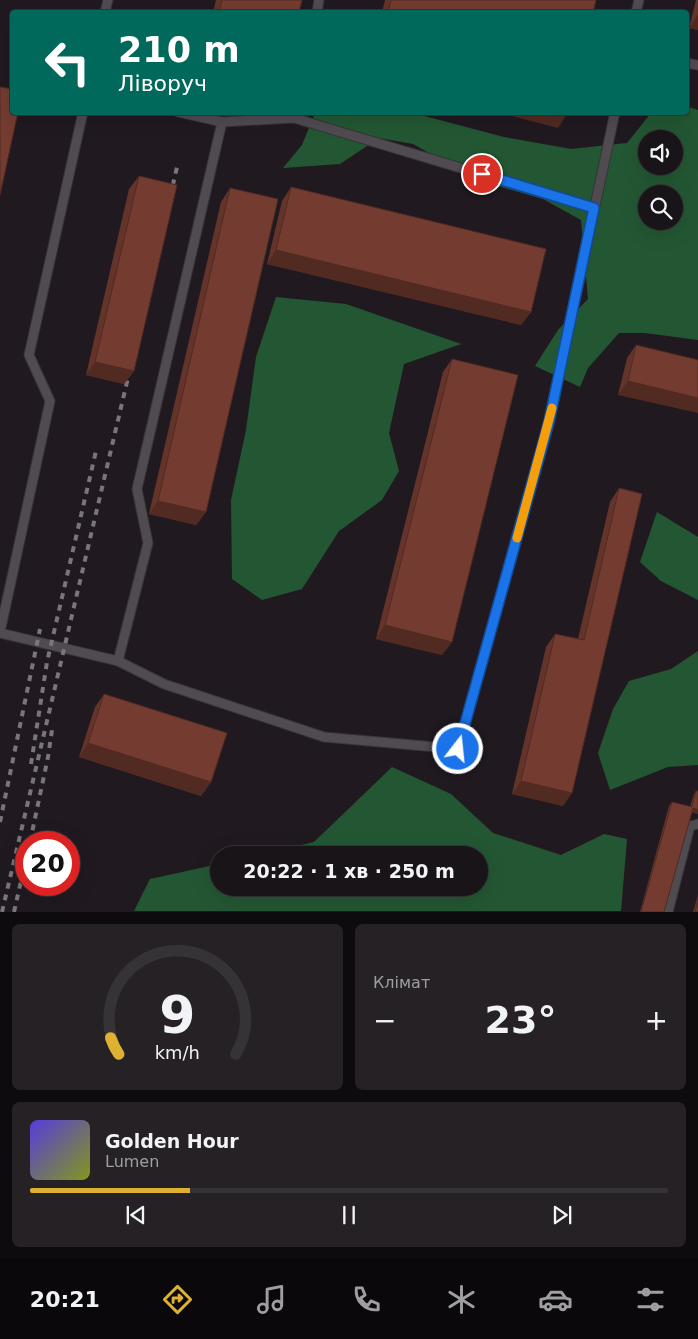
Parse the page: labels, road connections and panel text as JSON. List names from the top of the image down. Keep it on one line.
{"page":{"turn":["210 m","Ліворуч"],"limit":"20","trip":"20:22 · 1 хв · 250 m","tile":"Клімат","heat":["−","23°","+"],"song":["Golden Hour","Lumen"],"tabs":"20:21","gauge":["9","km/h"]}}
